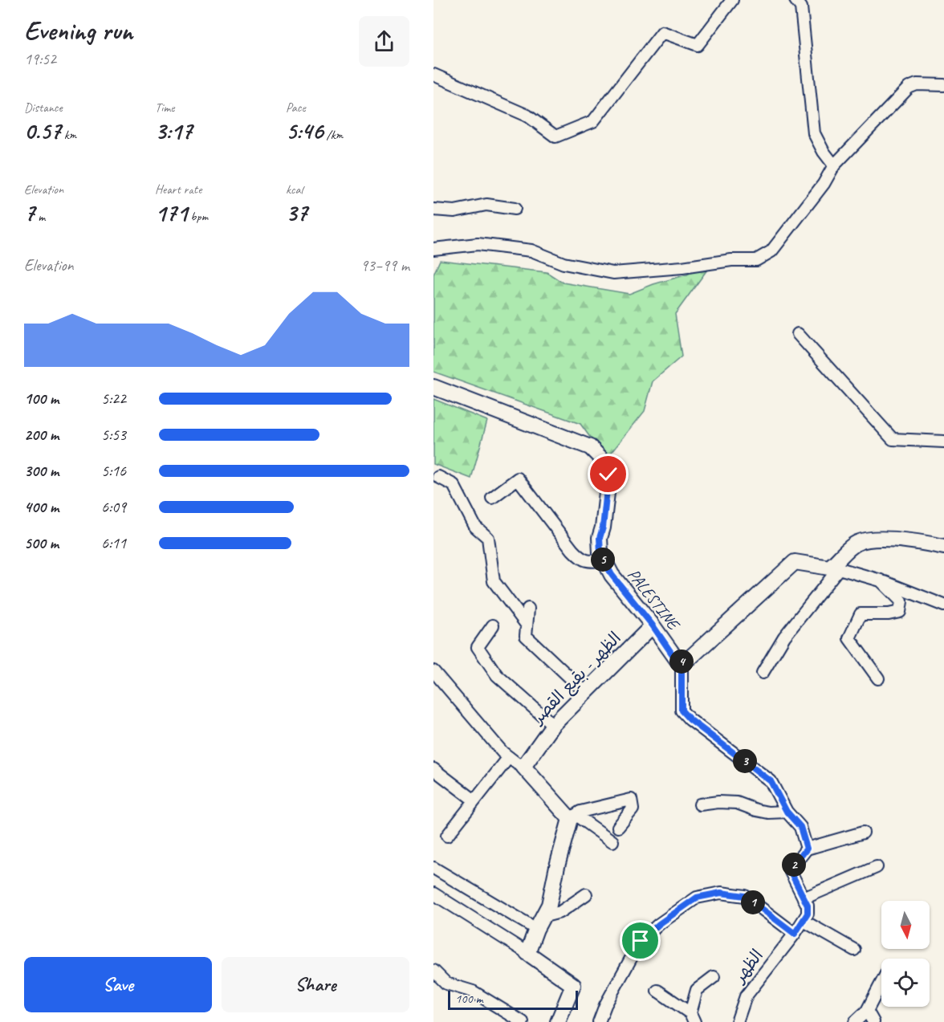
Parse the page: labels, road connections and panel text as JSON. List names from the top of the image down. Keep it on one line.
{"streets":{"main road":["PALESTINE","الظهر - بقيع القصر"],"street":["الظهر"]},"crossings":[["PALESTINE","الظهر - بقيع القصر"]],"scale_bar":"100 m","north":"bottom","page":{"heading":["Evening run","19:52"],"stats":[["Distance","0.57 km"],["Time","3:17"],["Pace","5:46 /km"],["Elevation","7 m"],["Heart rate","171 bpm"],["kcal","37"]],"chart":["Elevation","93–99 m"],"list":[{"name":"100 m","note":"5:22"},{"name":"200 m","note":"5:53"},{"name":"300 m","note":"5:16"},{"name":"400 m","note":"6:09"},{"name":"500 m","note":"6:11"}],"pins":["5","4","3","2","1"],"buttons":["Save","Share"],"scale":"100 m"}}
